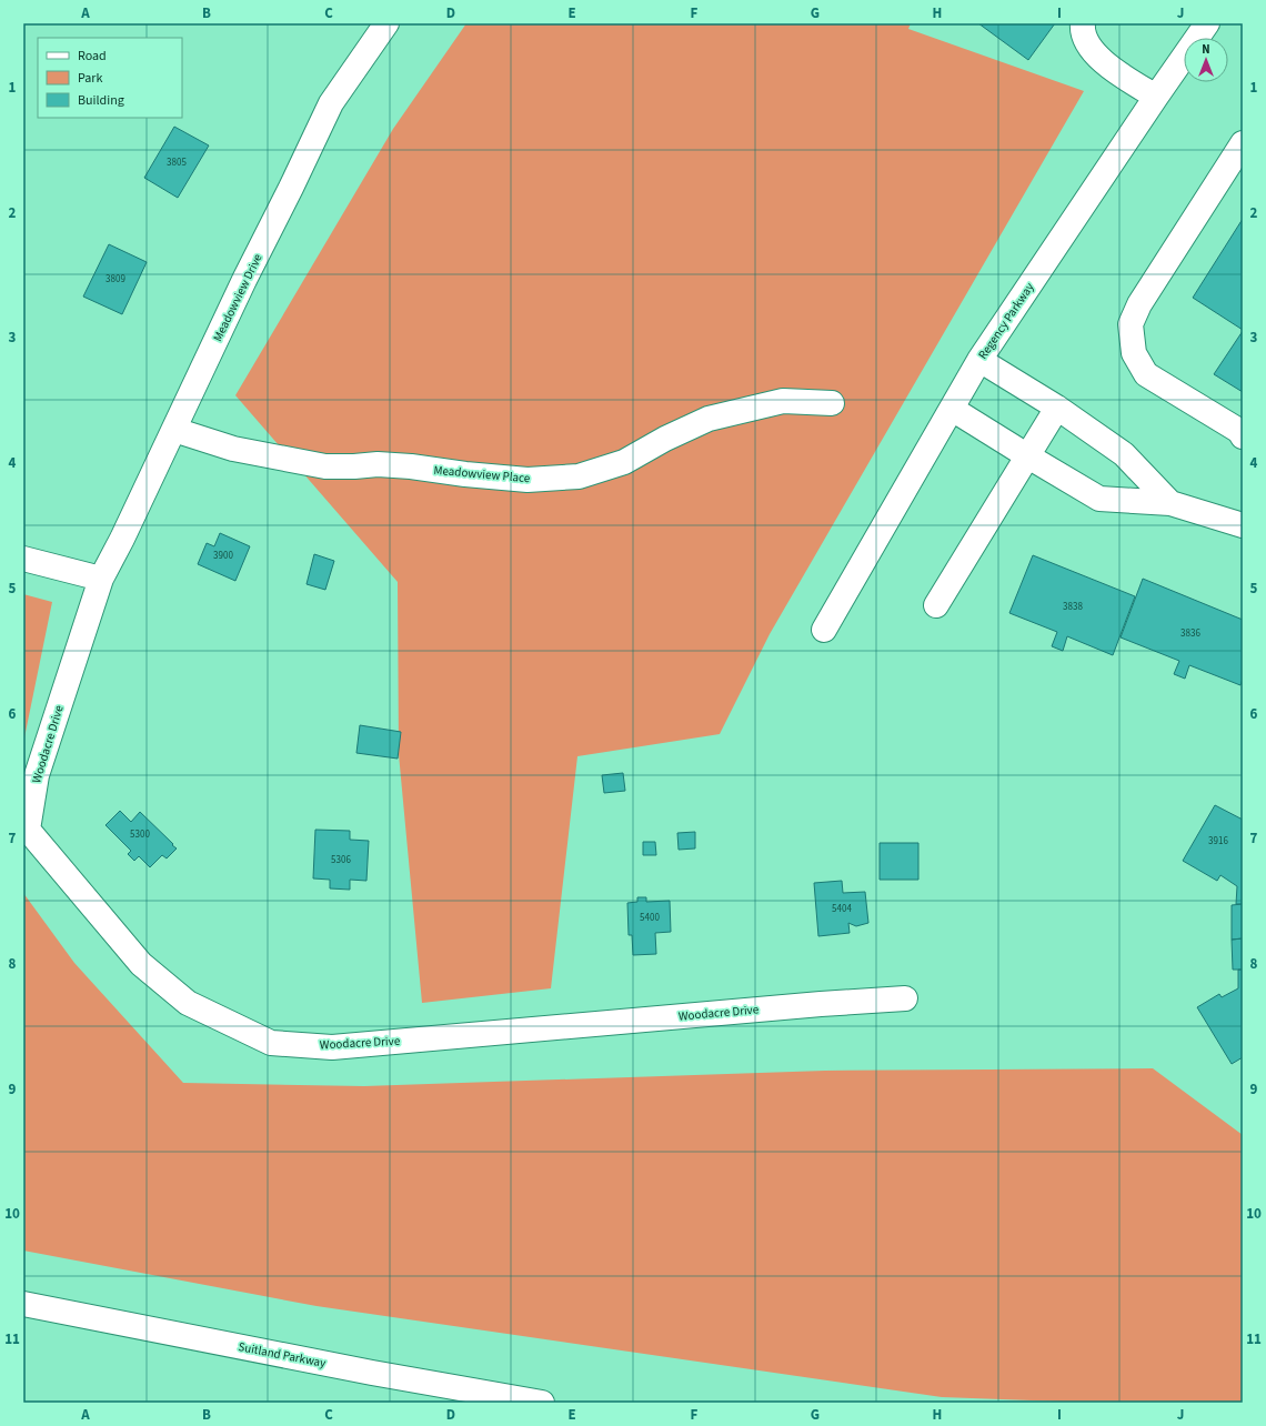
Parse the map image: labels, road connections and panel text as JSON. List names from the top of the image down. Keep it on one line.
{"streets":{"main road":["Meadowview Drive","Regency Parkway","Meadowview Place","Woodacre Drive","Suitland Parkway"]},"crossings":[["Meadowview Drive","Meadowview Place"],["Meadowview Drive","Woodacre Drive"]],"house_numbers":["3805","3809","3900","3838","3836","5300","3916","5306","5404","5400"],"legend":["Road","Park","Building"],"north":"top","grid":{"columns":["A","B","C","D","E","F","G","H","I","J"],"rows":["1","2","3","4","5","6","7","8","9","10","11"]}}
